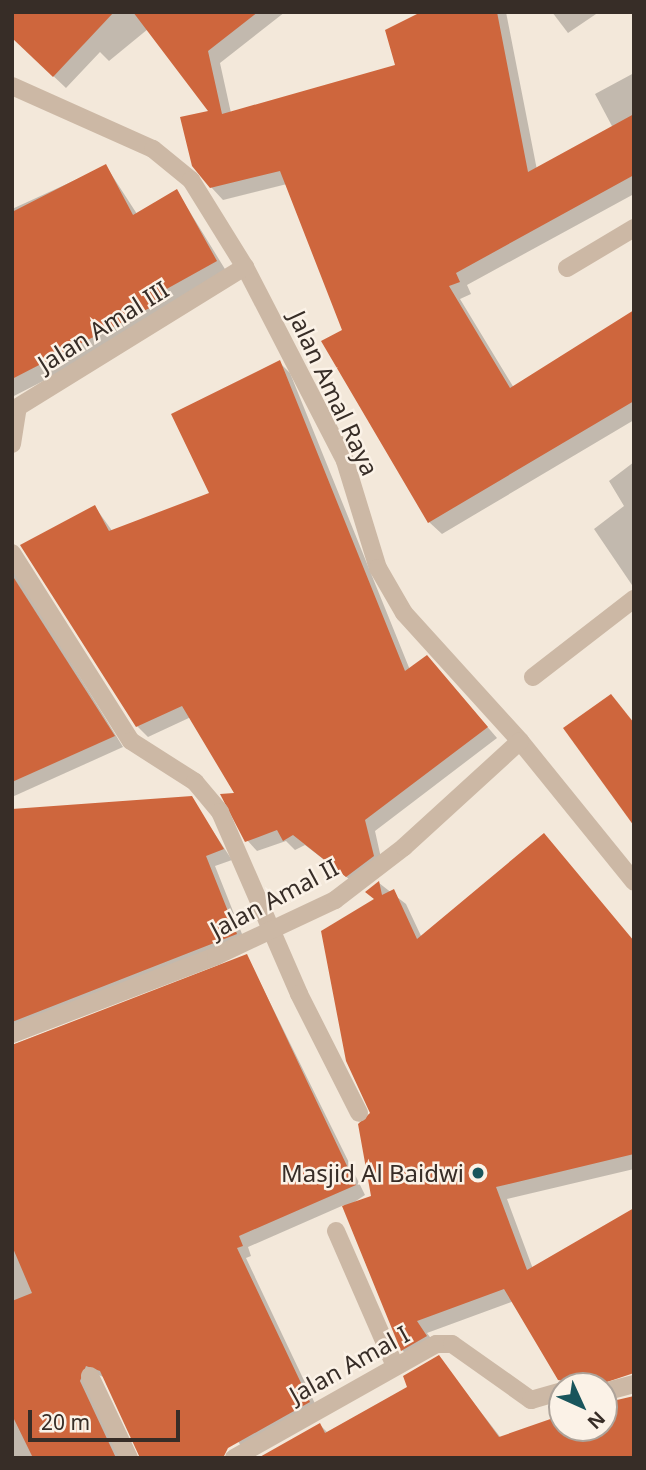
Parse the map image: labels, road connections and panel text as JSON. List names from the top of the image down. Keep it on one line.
{"streets":{"street":["Jalan Amal III","Jalan Amal Raya","Jalan Amal II","Jalan Amal I"]},"crossings":[["Jalan Amal III","Jalan Amal Raya"],["Jalan Amal Raya","Jalan Amal II"]],"places":["Masjid Al Baidwi"],"scale_bar":"20 m","north":"bottom right"}
